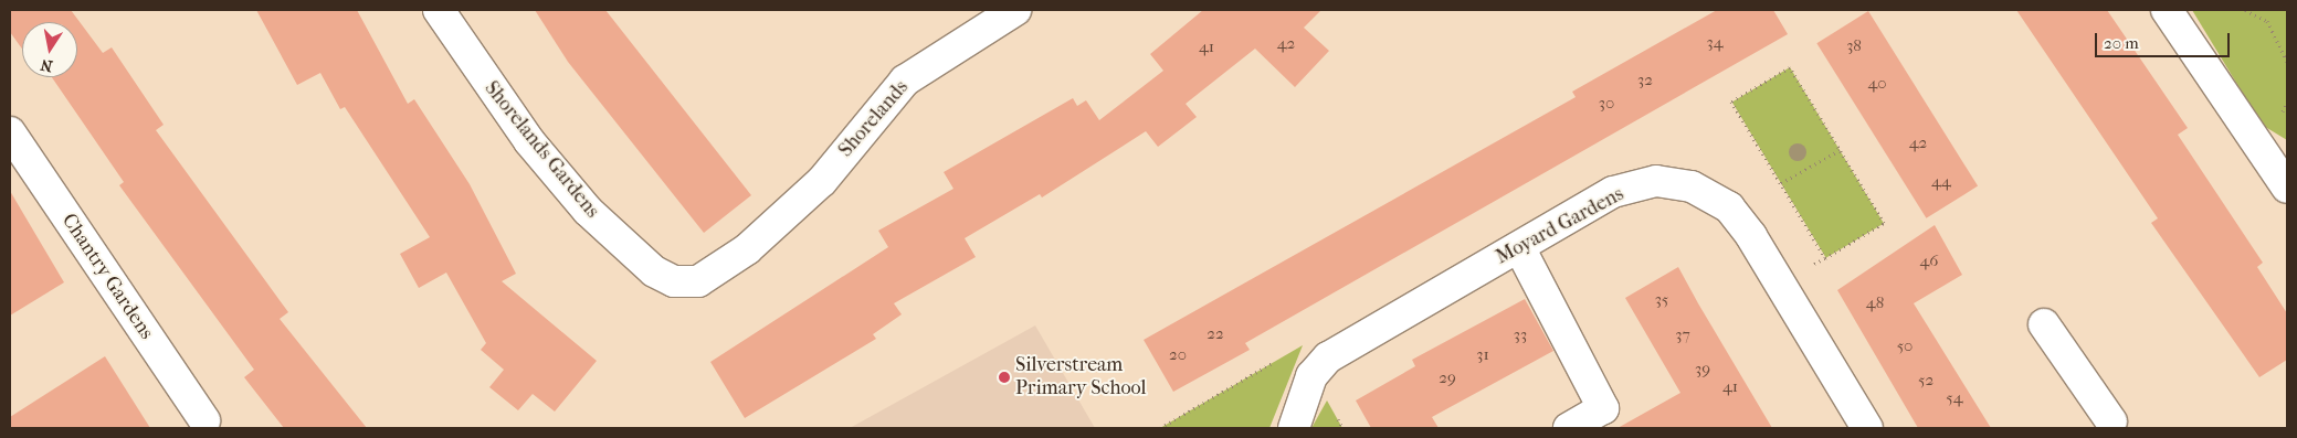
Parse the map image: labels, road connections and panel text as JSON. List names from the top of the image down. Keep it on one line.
{"streets":{"street":["Shorelands","Shorelands Gardens","Moyard Gardens","Chantry Gardens"]},"crossings":[["Shorelands","Shorelands Gardens"]],"places":["Silverstream Primary School"],"house_numbers":["34","42","38","41","32","40","30","42","44","46","35","48","22","33","37","50","20","31","39","29","52","41","54"],"scale_bar":"20 m","north":"bottom"}
